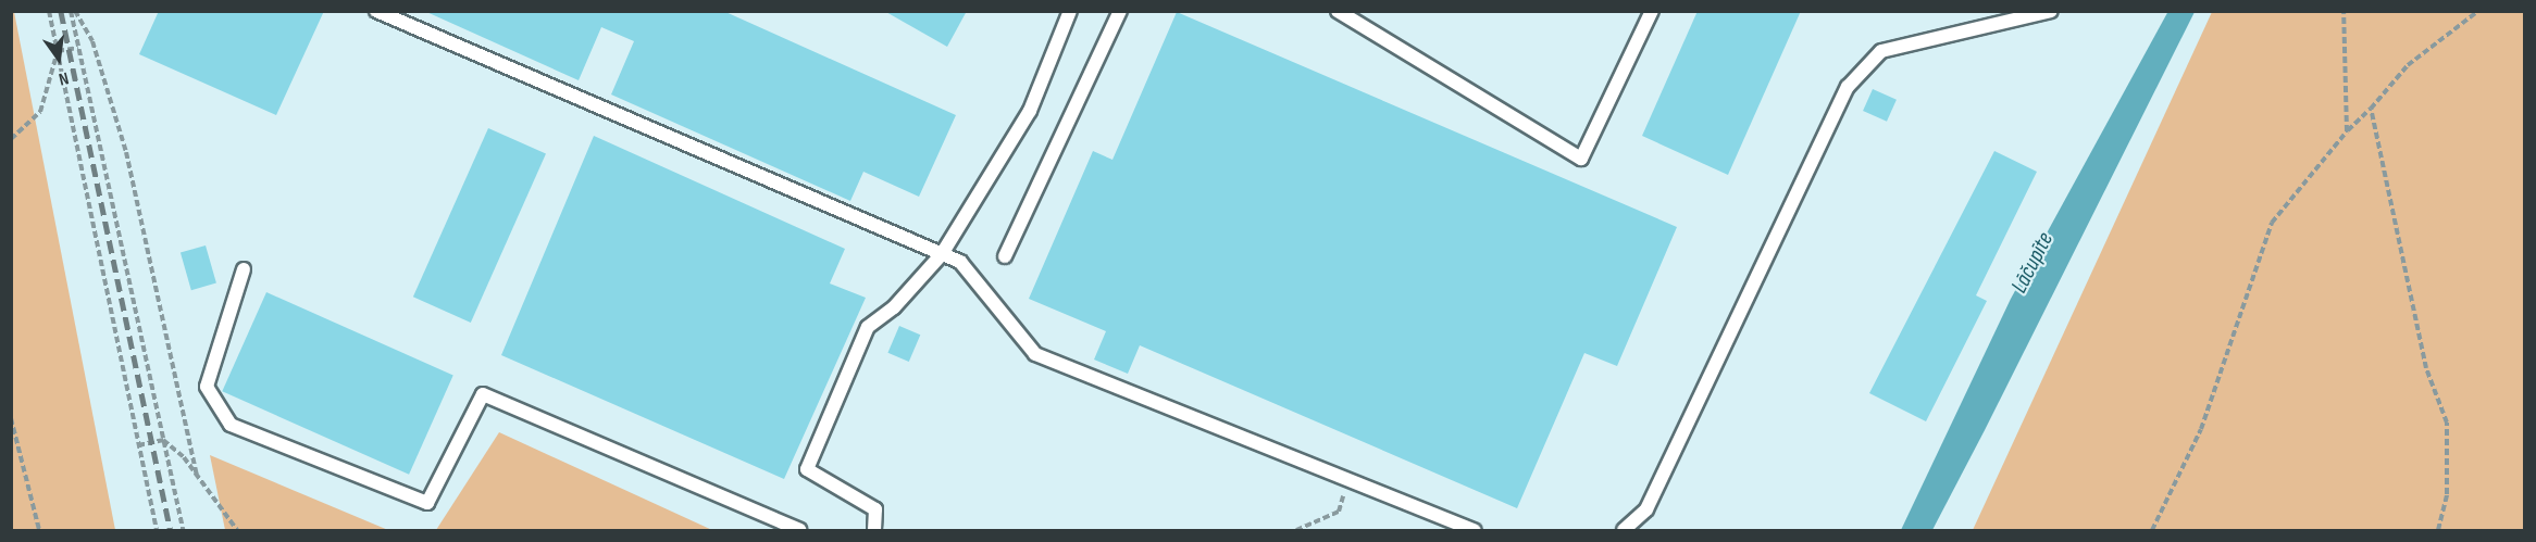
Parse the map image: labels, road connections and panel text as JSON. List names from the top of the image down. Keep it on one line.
{"water":["Lāčupīte"],"north":"bottom"}
